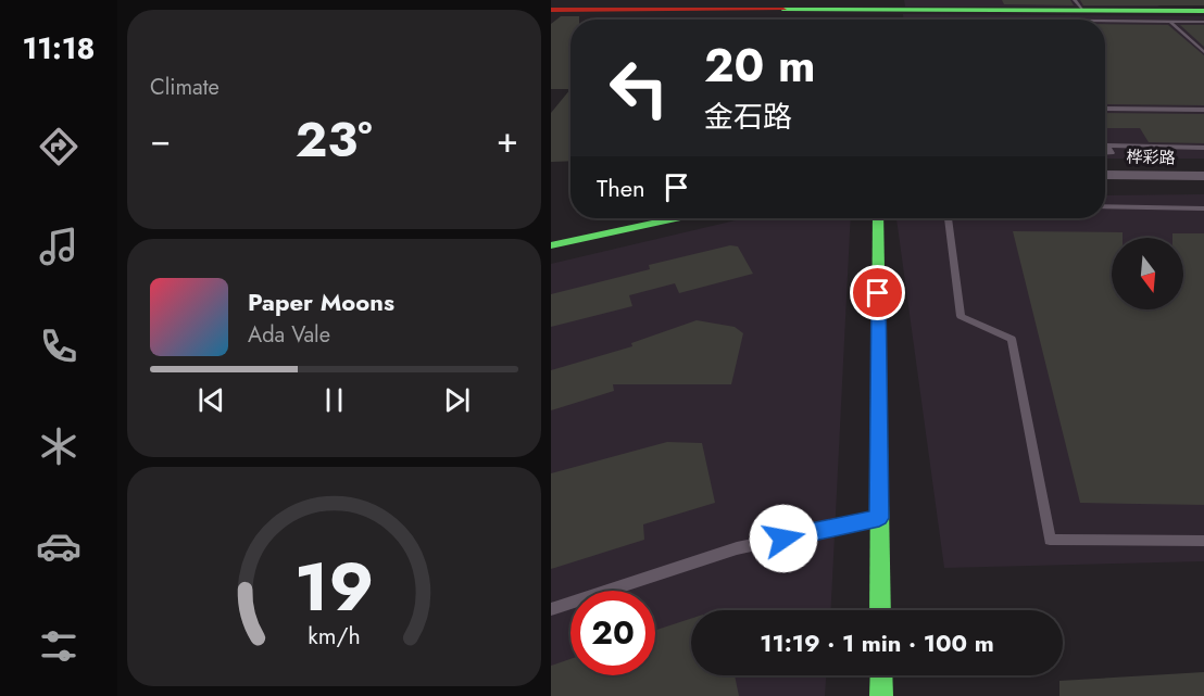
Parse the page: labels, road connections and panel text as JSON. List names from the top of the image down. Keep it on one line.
{"streets":{"street":["桦彩路"]},"north":"bottom","page":{"tabs":"11:18","tile":"Climate","turn":["20 m","金石路"],"heat":["−","23°","+"],"then":"Then","song":["Paper Moons","Ada Vale"],"limit":"20","trip":"11:19 · 1 min · 100 m","gauge":["19","km/h"]}}
